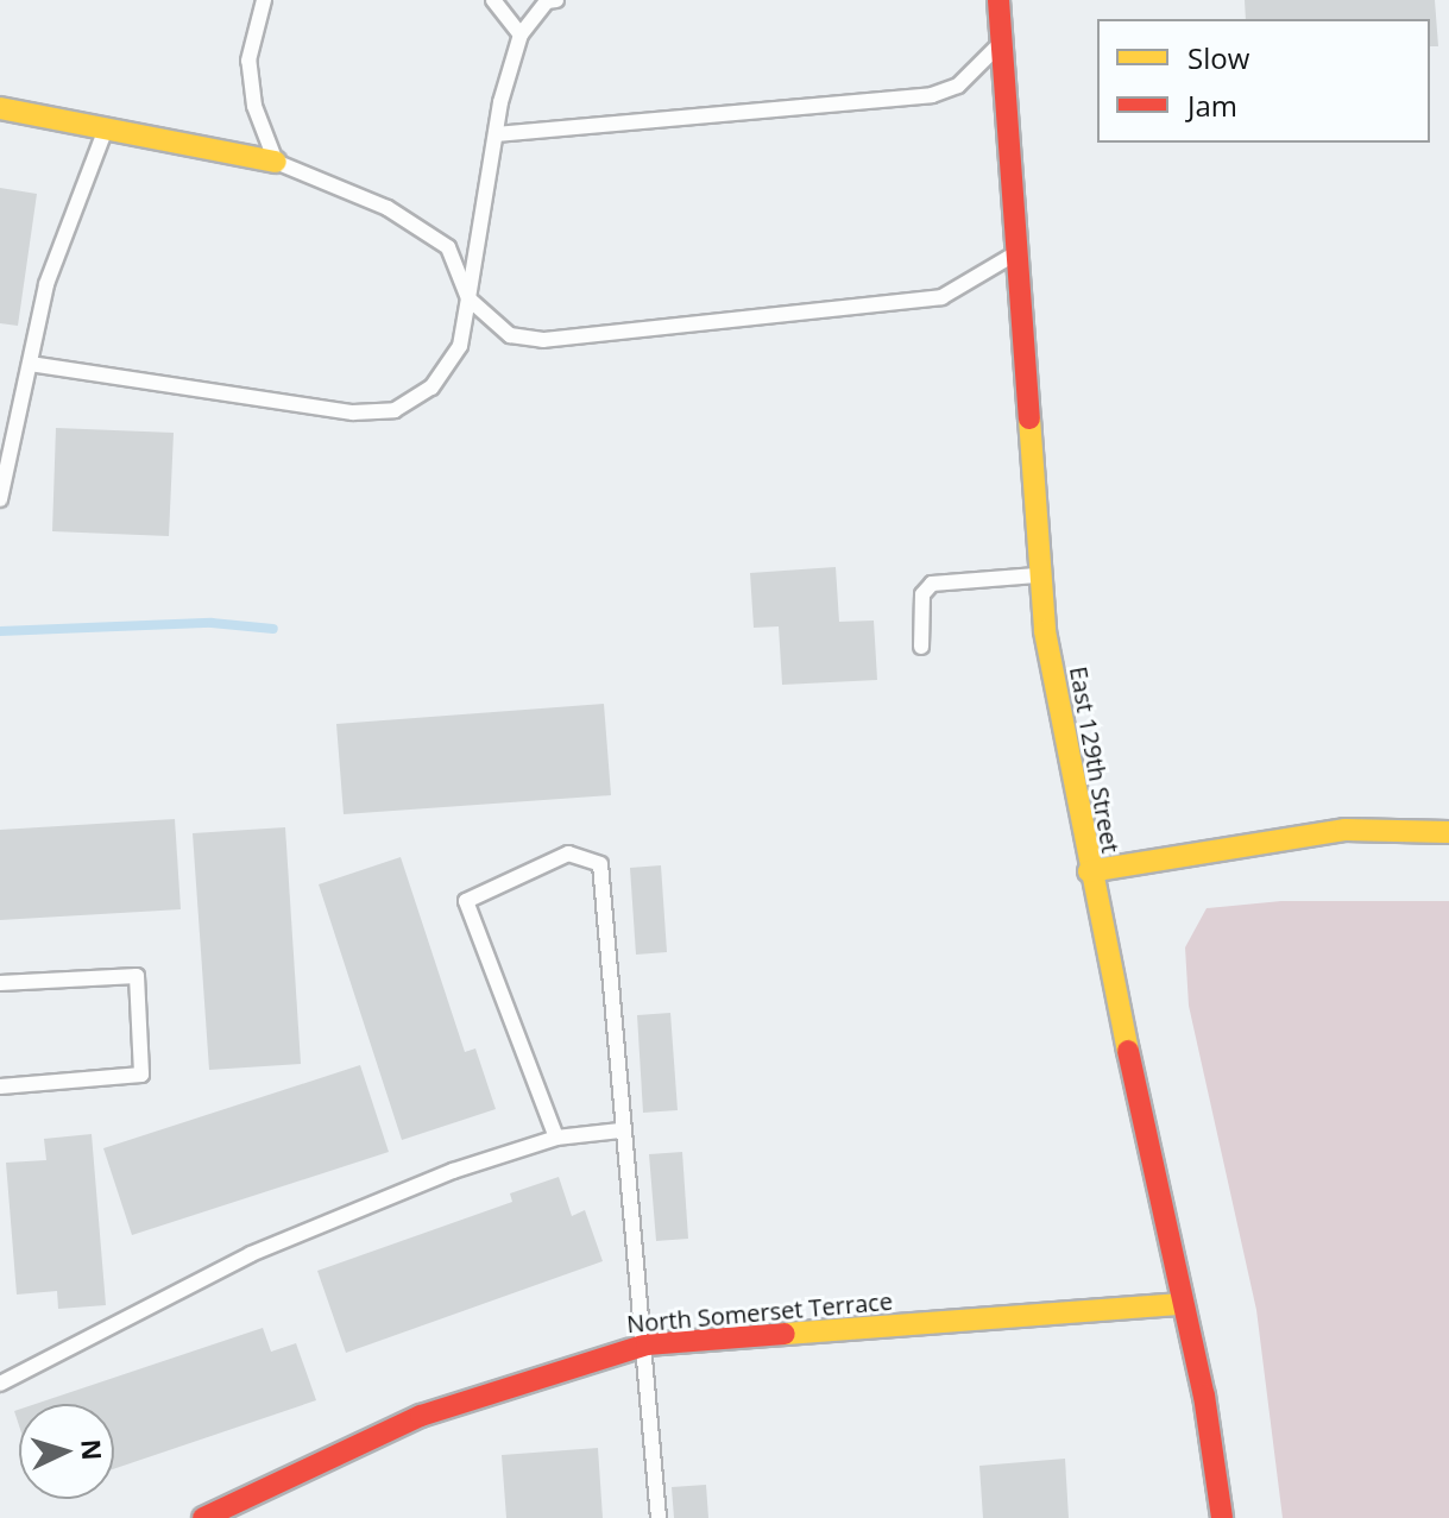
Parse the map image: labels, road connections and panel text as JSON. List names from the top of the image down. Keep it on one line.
{"streets":{"street":["East 129th Street","North Somerset Terrace"]},"crossings":[["East 129th Street","North Somerset Terrace"]],"legend":["Slow","Jam"],"north":"right"}
